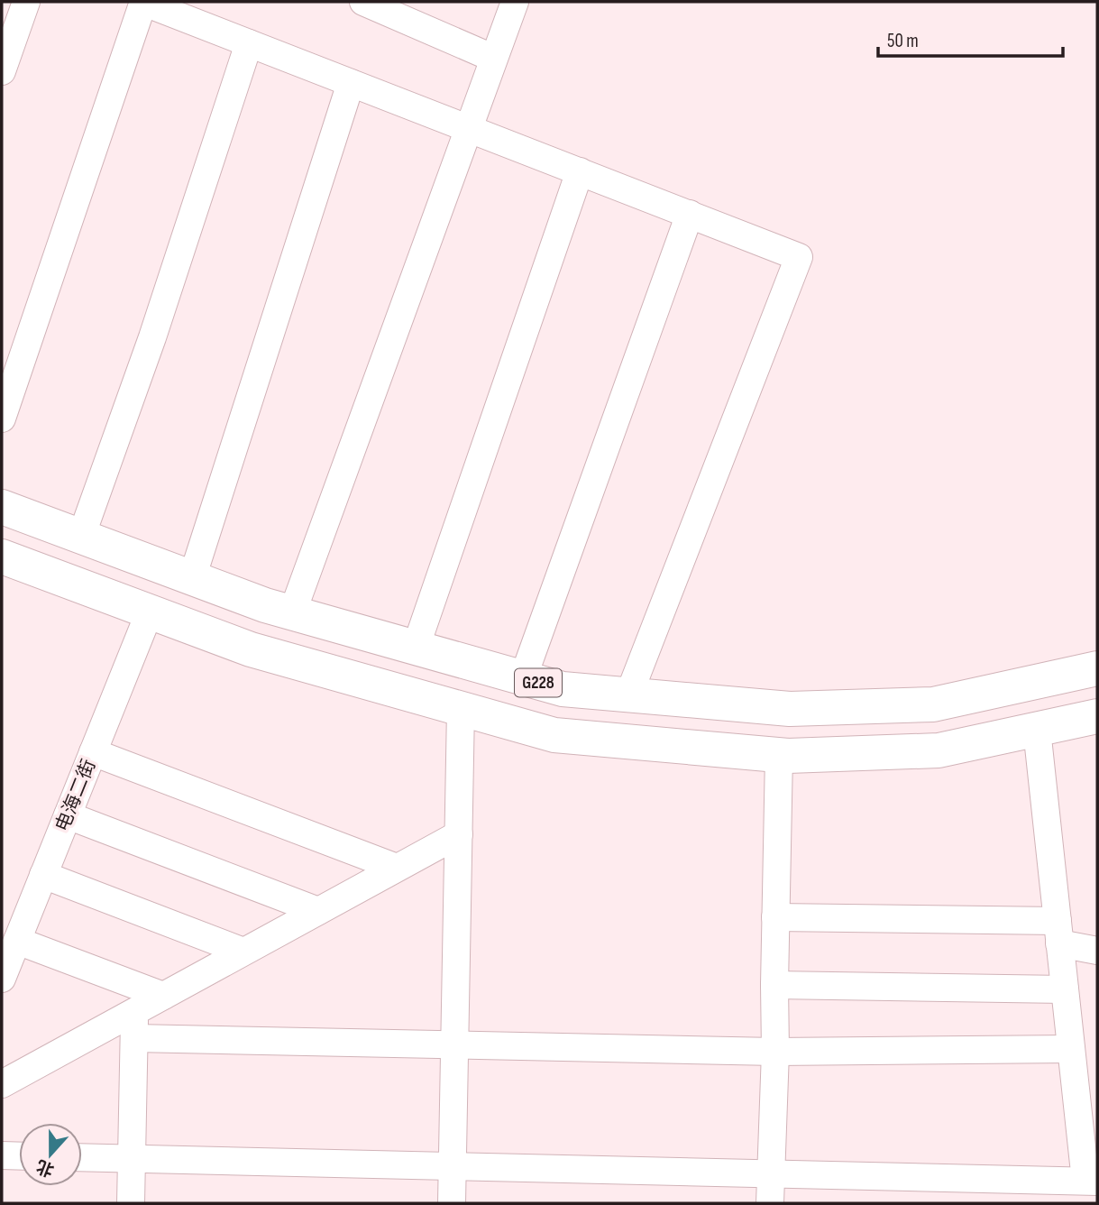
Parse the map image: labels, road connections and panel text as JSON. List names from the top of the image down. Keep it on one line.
{"streets":{"highway":["G228"],"street":["电海二街"]},"crossings":[["G228","电海二街"]],"scale_bar":"50 m","north":"bottom"}
